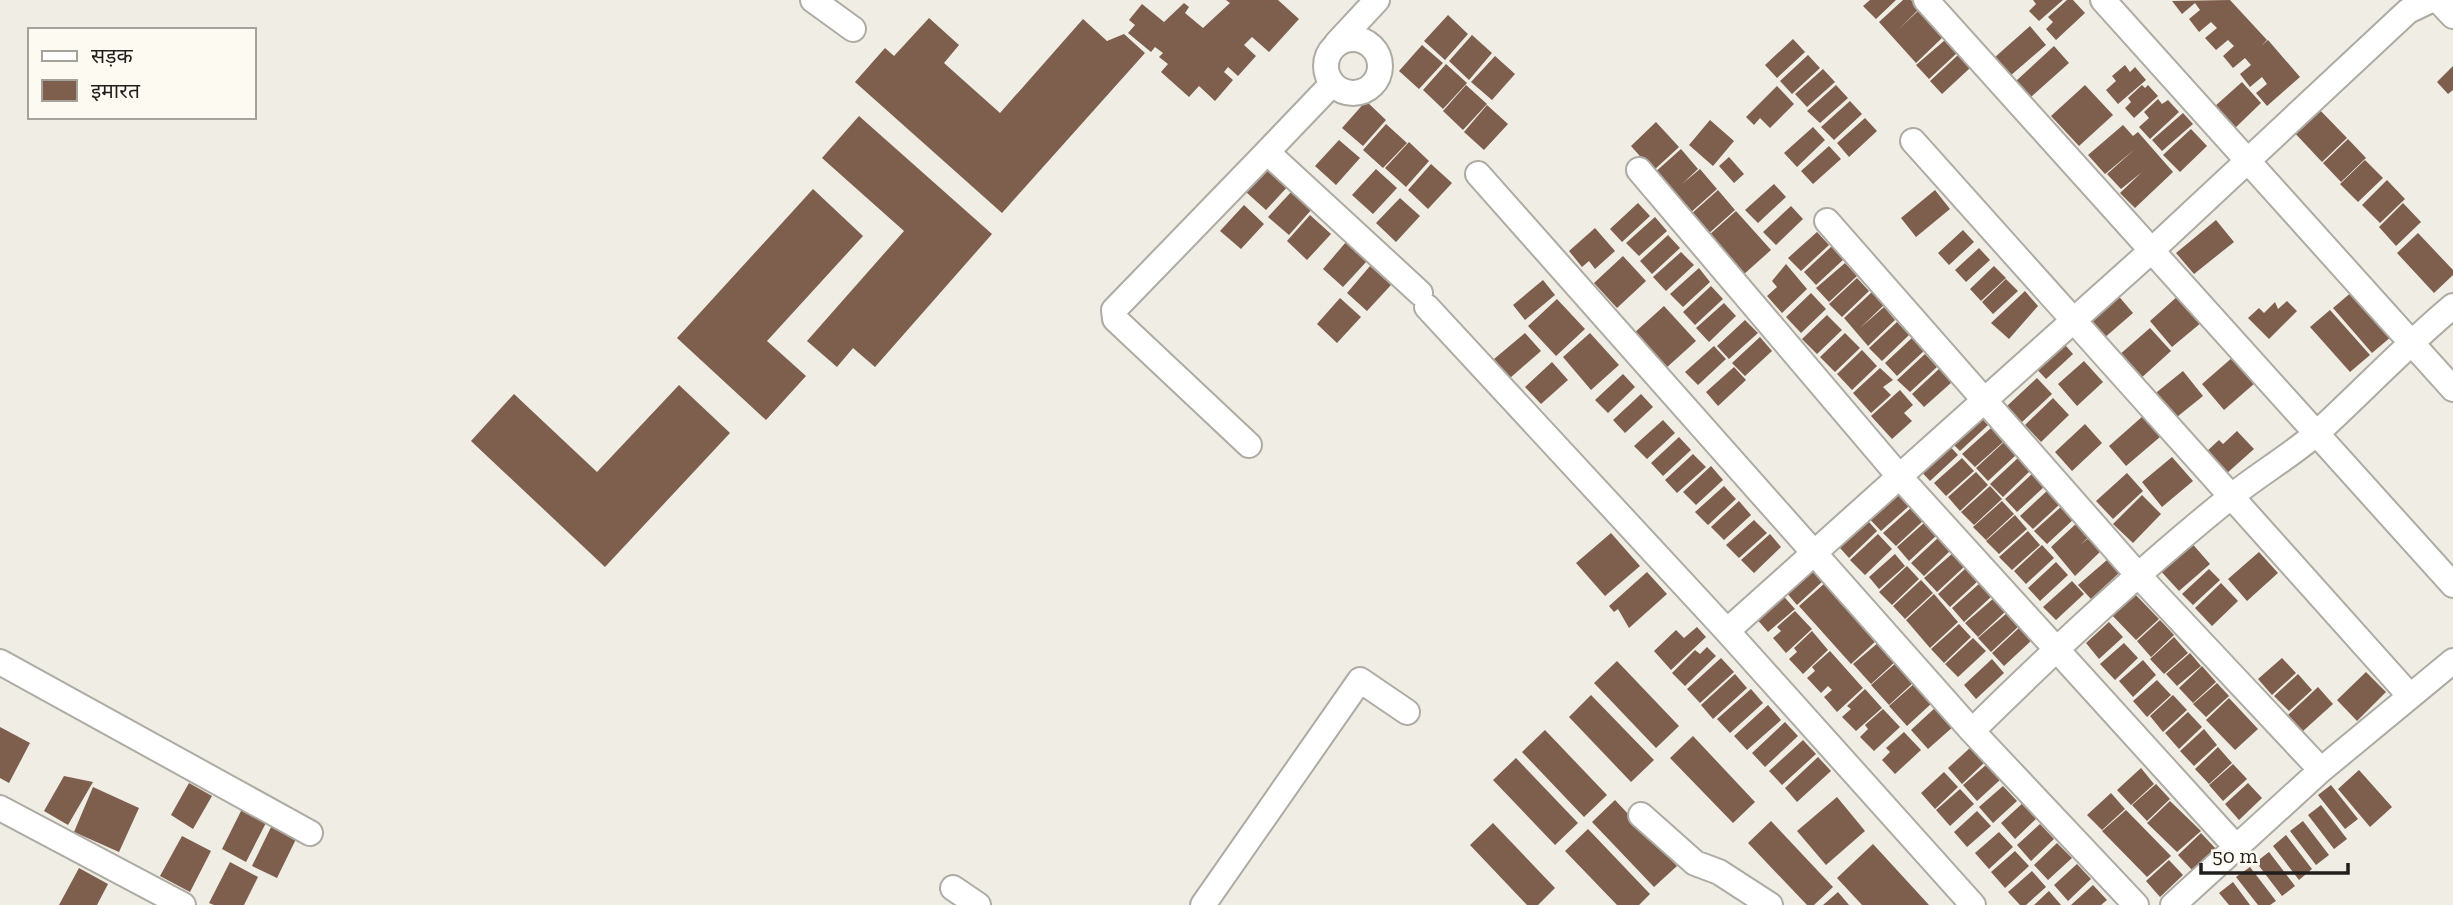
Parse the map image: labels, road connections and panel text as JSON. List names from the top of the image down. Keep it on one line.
{"legend":["सड़क","इमारत"],"scale_bar":"50 m"}
